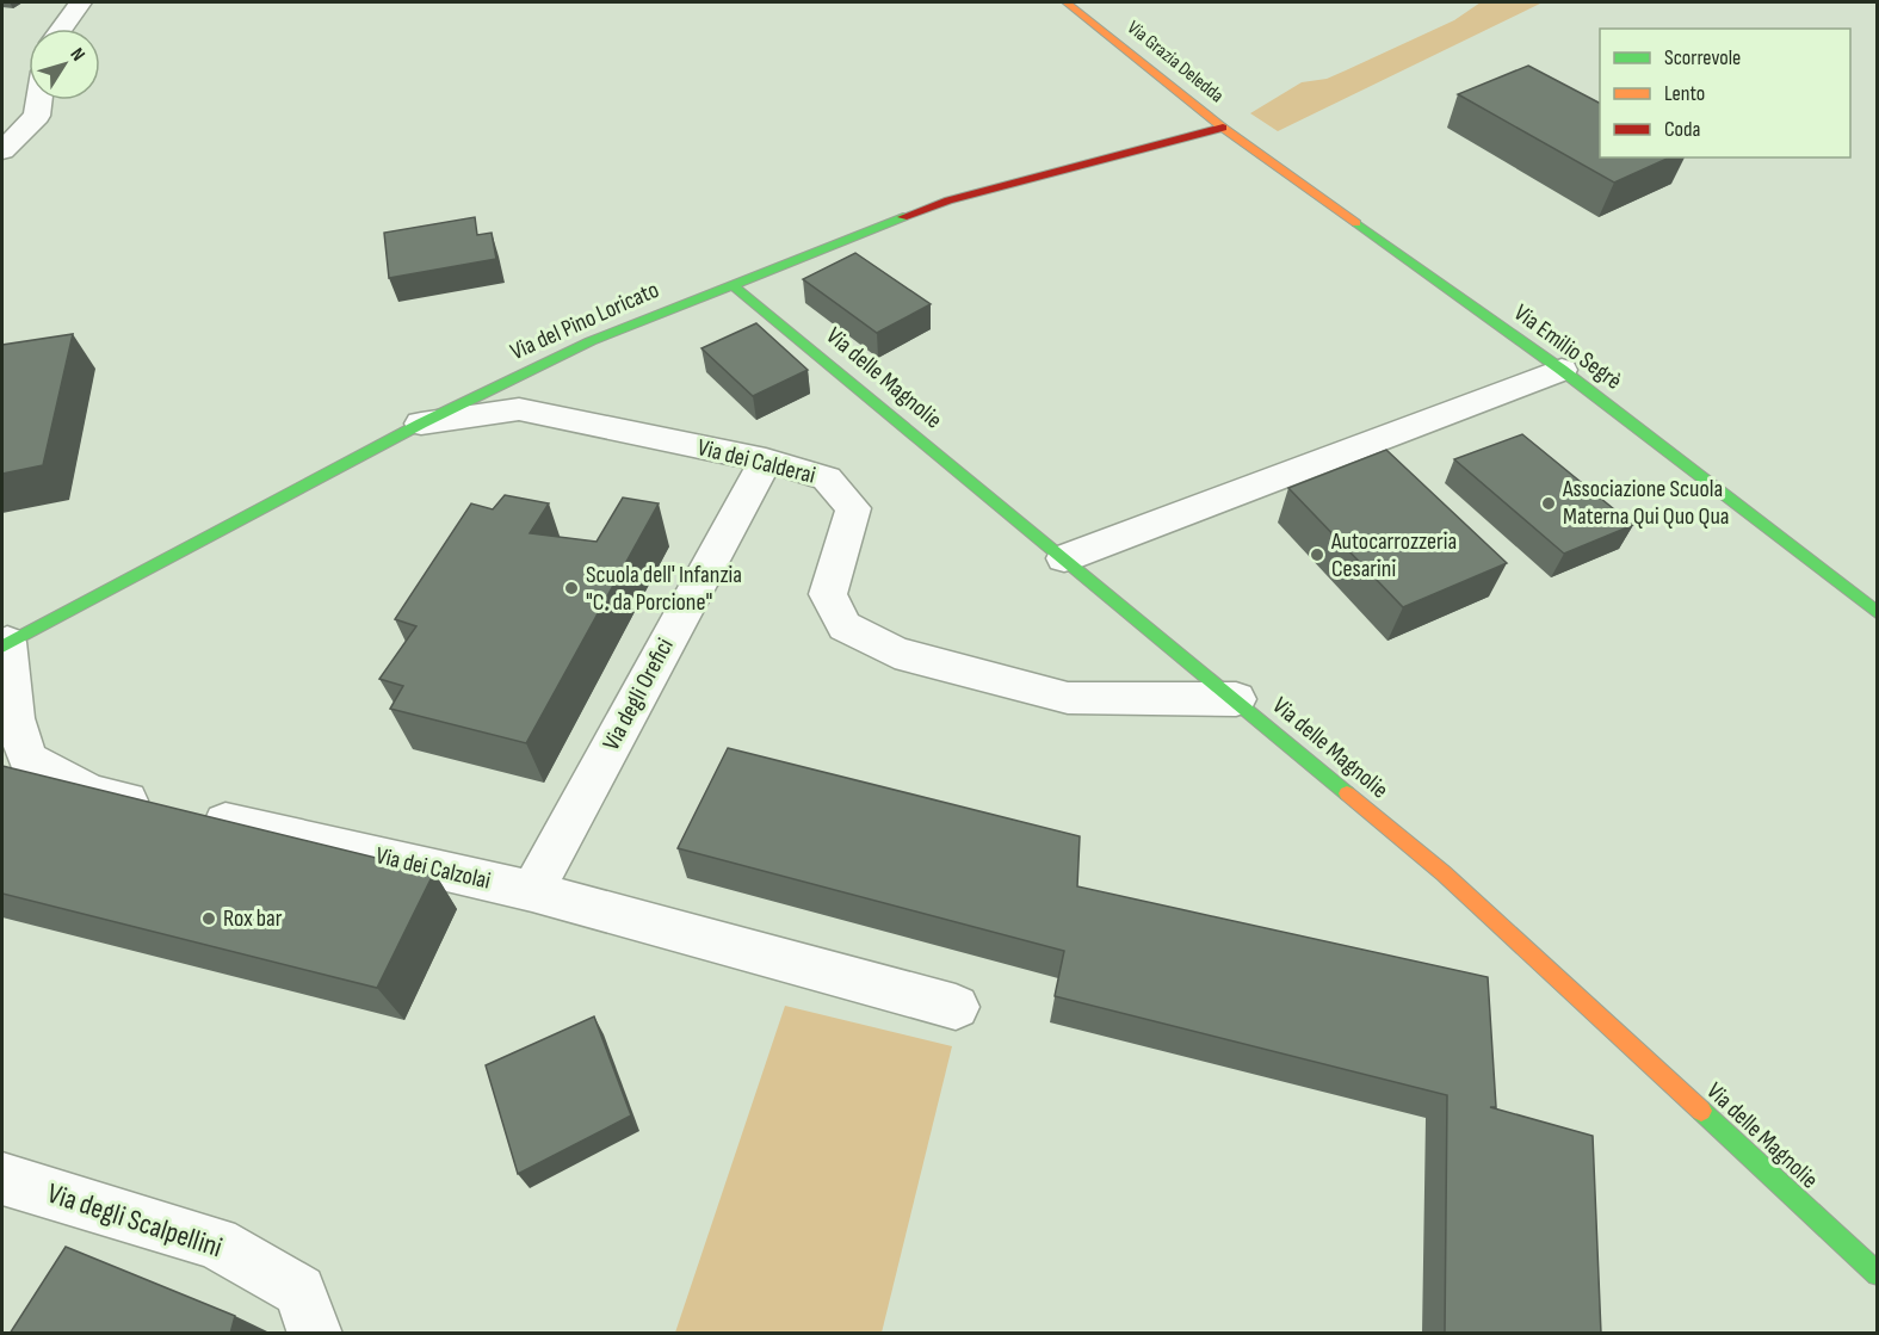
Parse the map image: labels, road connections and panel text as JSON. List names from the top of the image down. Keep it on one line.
{"streets":{"street":["Via Grazia Deledda","Via del Pino Loricato","Via Emilio Segrè","Via delle Magnolie","Via dei Calderai","Via degli Orefici","Via dei Calzolai","Via degli Scalpellini"]},"crossings":[["Via Grazia Deledda","Via del Pino Loricato"],["Via Grazia Deledda","Via Emilio Segrè"],["Via del Pino Loricato","Via Emilio Segrè"],["Via del Pino Loricato","Via delle Magnolie"],["Via del Pino Loricato","Via dei Calderai"],["Via del Pino Loricato","Via dei Calzolai"],["Via delle Magnolie","Via dei Calderai"],["Via dei Calderai","Via degli Orefici"],["Via degli Orefici","Via dei Calzolai"]],"places":["Associazione Scuola Materna Qui Quo Qua","Autocarrozzeria Cesarini","Scuola dell' Infanzia \"C. da Porcione\"","Rox bar"],"legend":["Scorrevole","Lento","Coda"],"north":"top right"}
